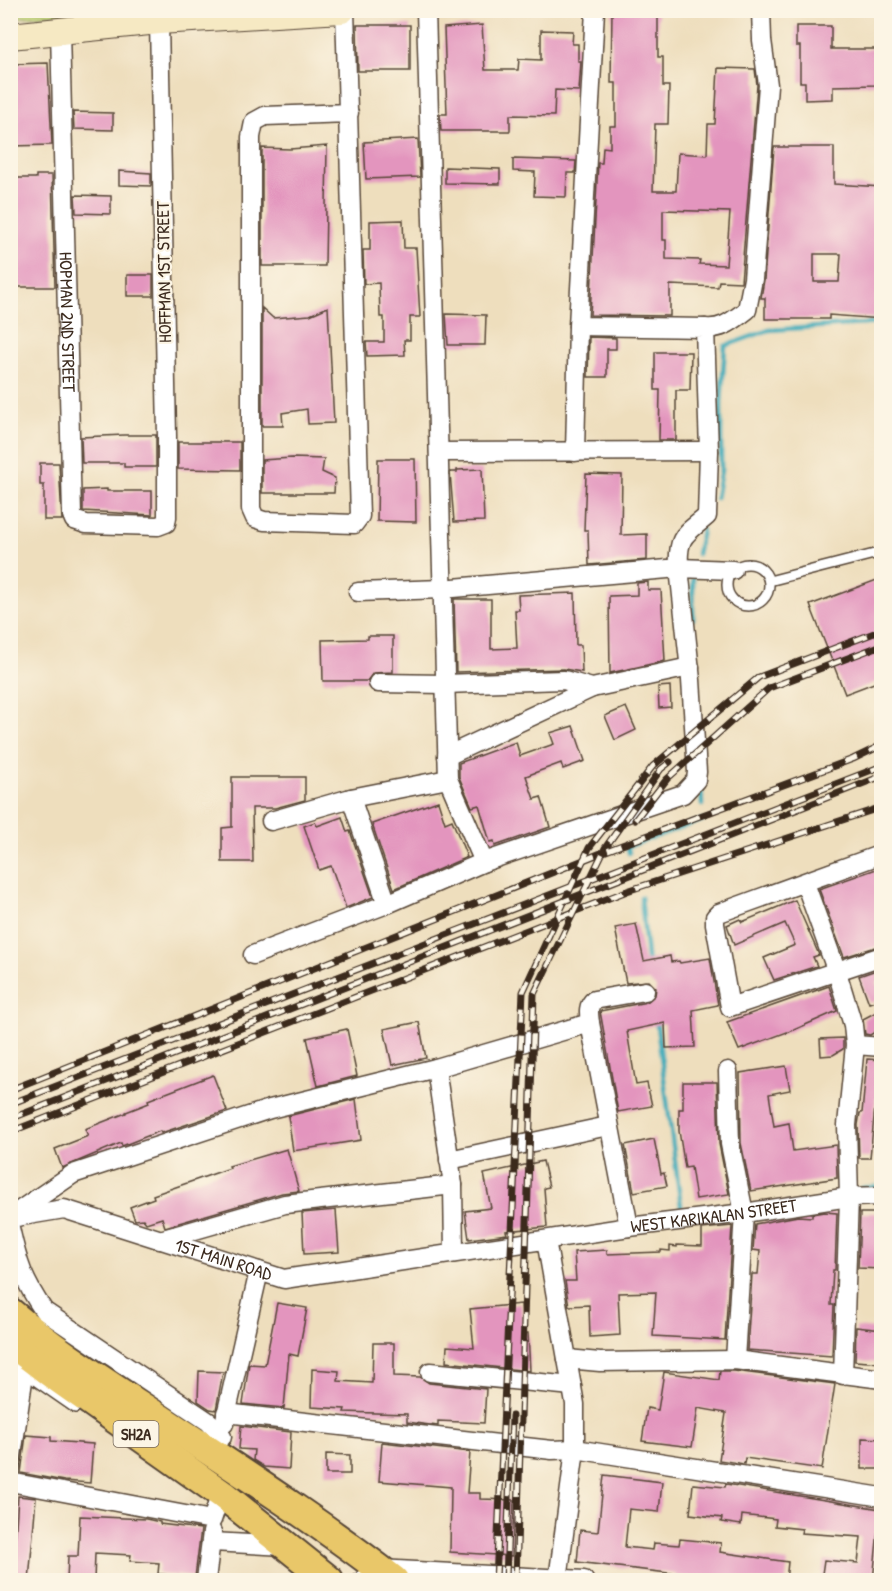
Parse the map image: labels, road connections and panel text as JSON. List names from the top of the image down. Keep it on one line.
{"streets":{"main road":["SH2A"],"street":["HOFFMAN 1ST STREET","HOPMAN 2ND STREET","WEST KARIKALAN STREET","1ST MAIN ROAD"]},"crossings":[["HOFFMAN 1ST STREET","HOPMAN 2ND STREET"],["WEST KARIKALAN STREET","1ST MAIN ROAD"]]}
